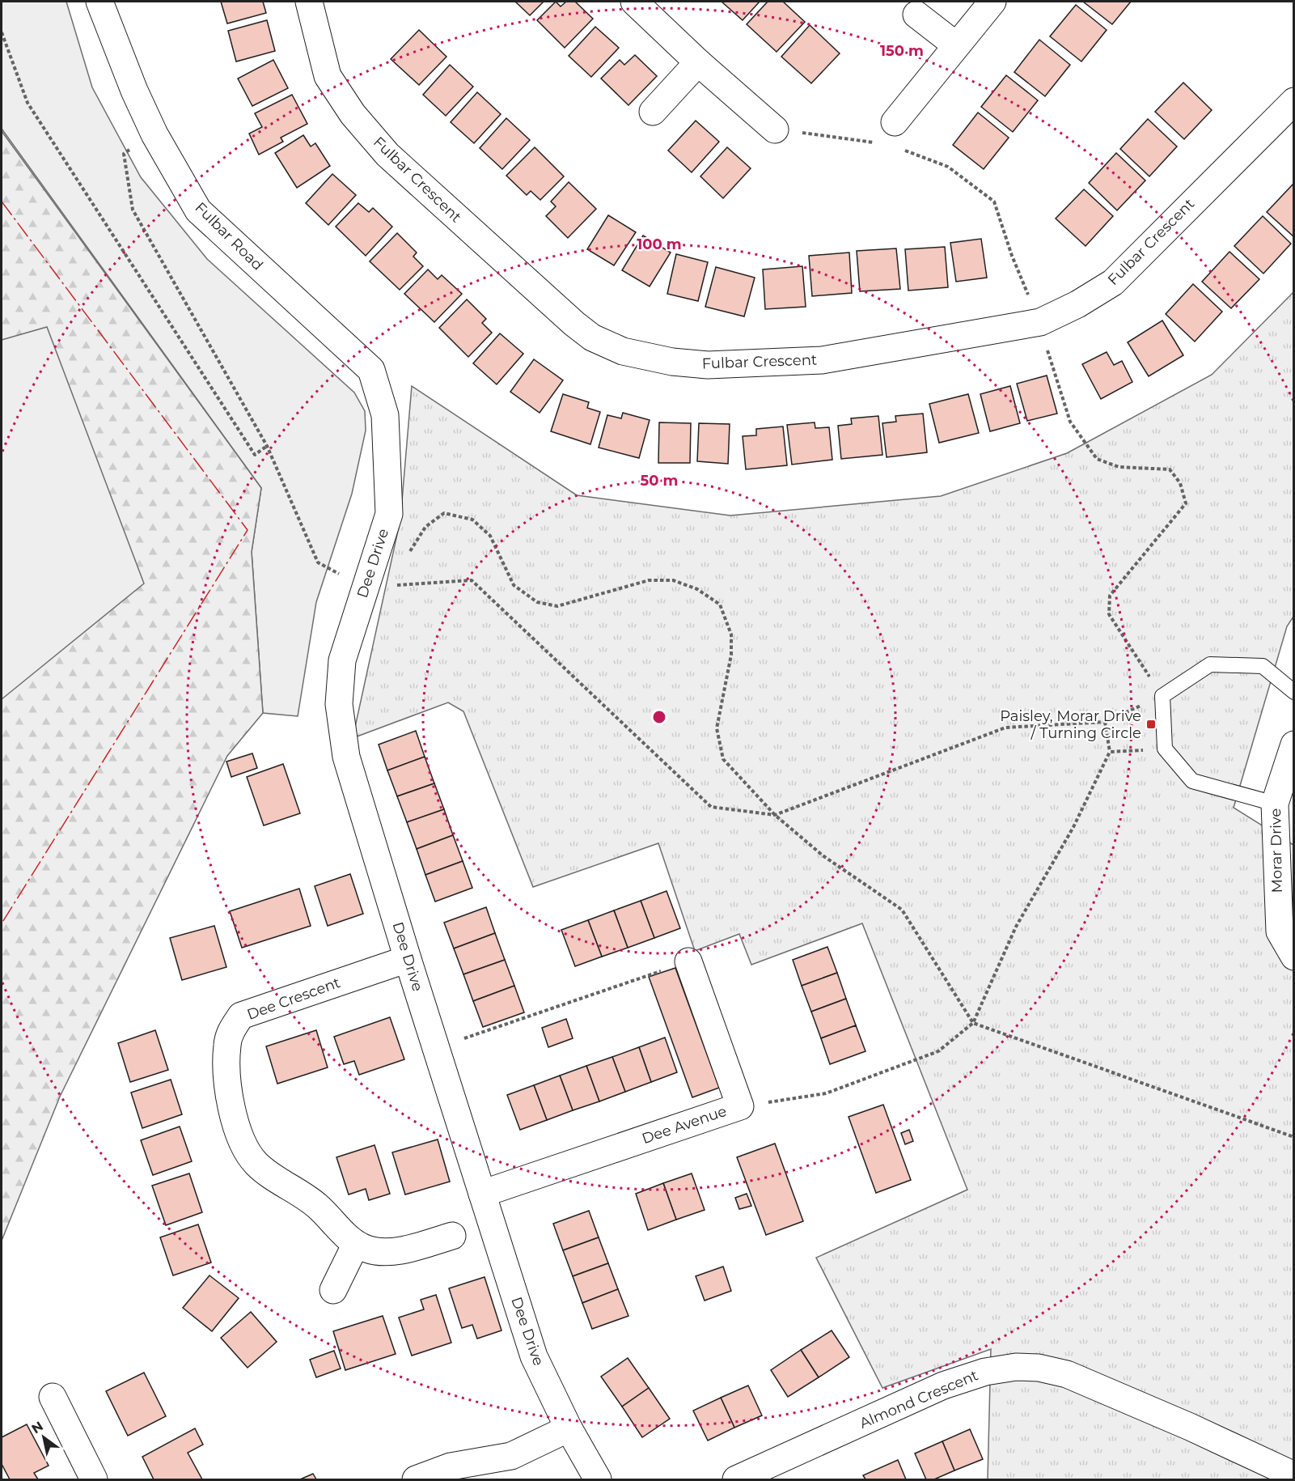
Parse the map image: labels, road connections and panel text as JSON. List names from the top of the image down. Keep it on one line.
{"streets":{"street":["Fulbar Crescent","Fulbar Road","Dee Drive","Morar Drive","Dee Crescent","Dee Avenue","Almond Crescent"]},"crossings":[["Fulbar Road","Dee Drive"],["Dee Drive","Dee Crescent"],["Dee Drive","Dee Avenue"]],"places":{"transit":["Paisley, Morar Drive / Turning Circle"]},"north":"top left","rings":["150 m","100 m","50 m"]}
